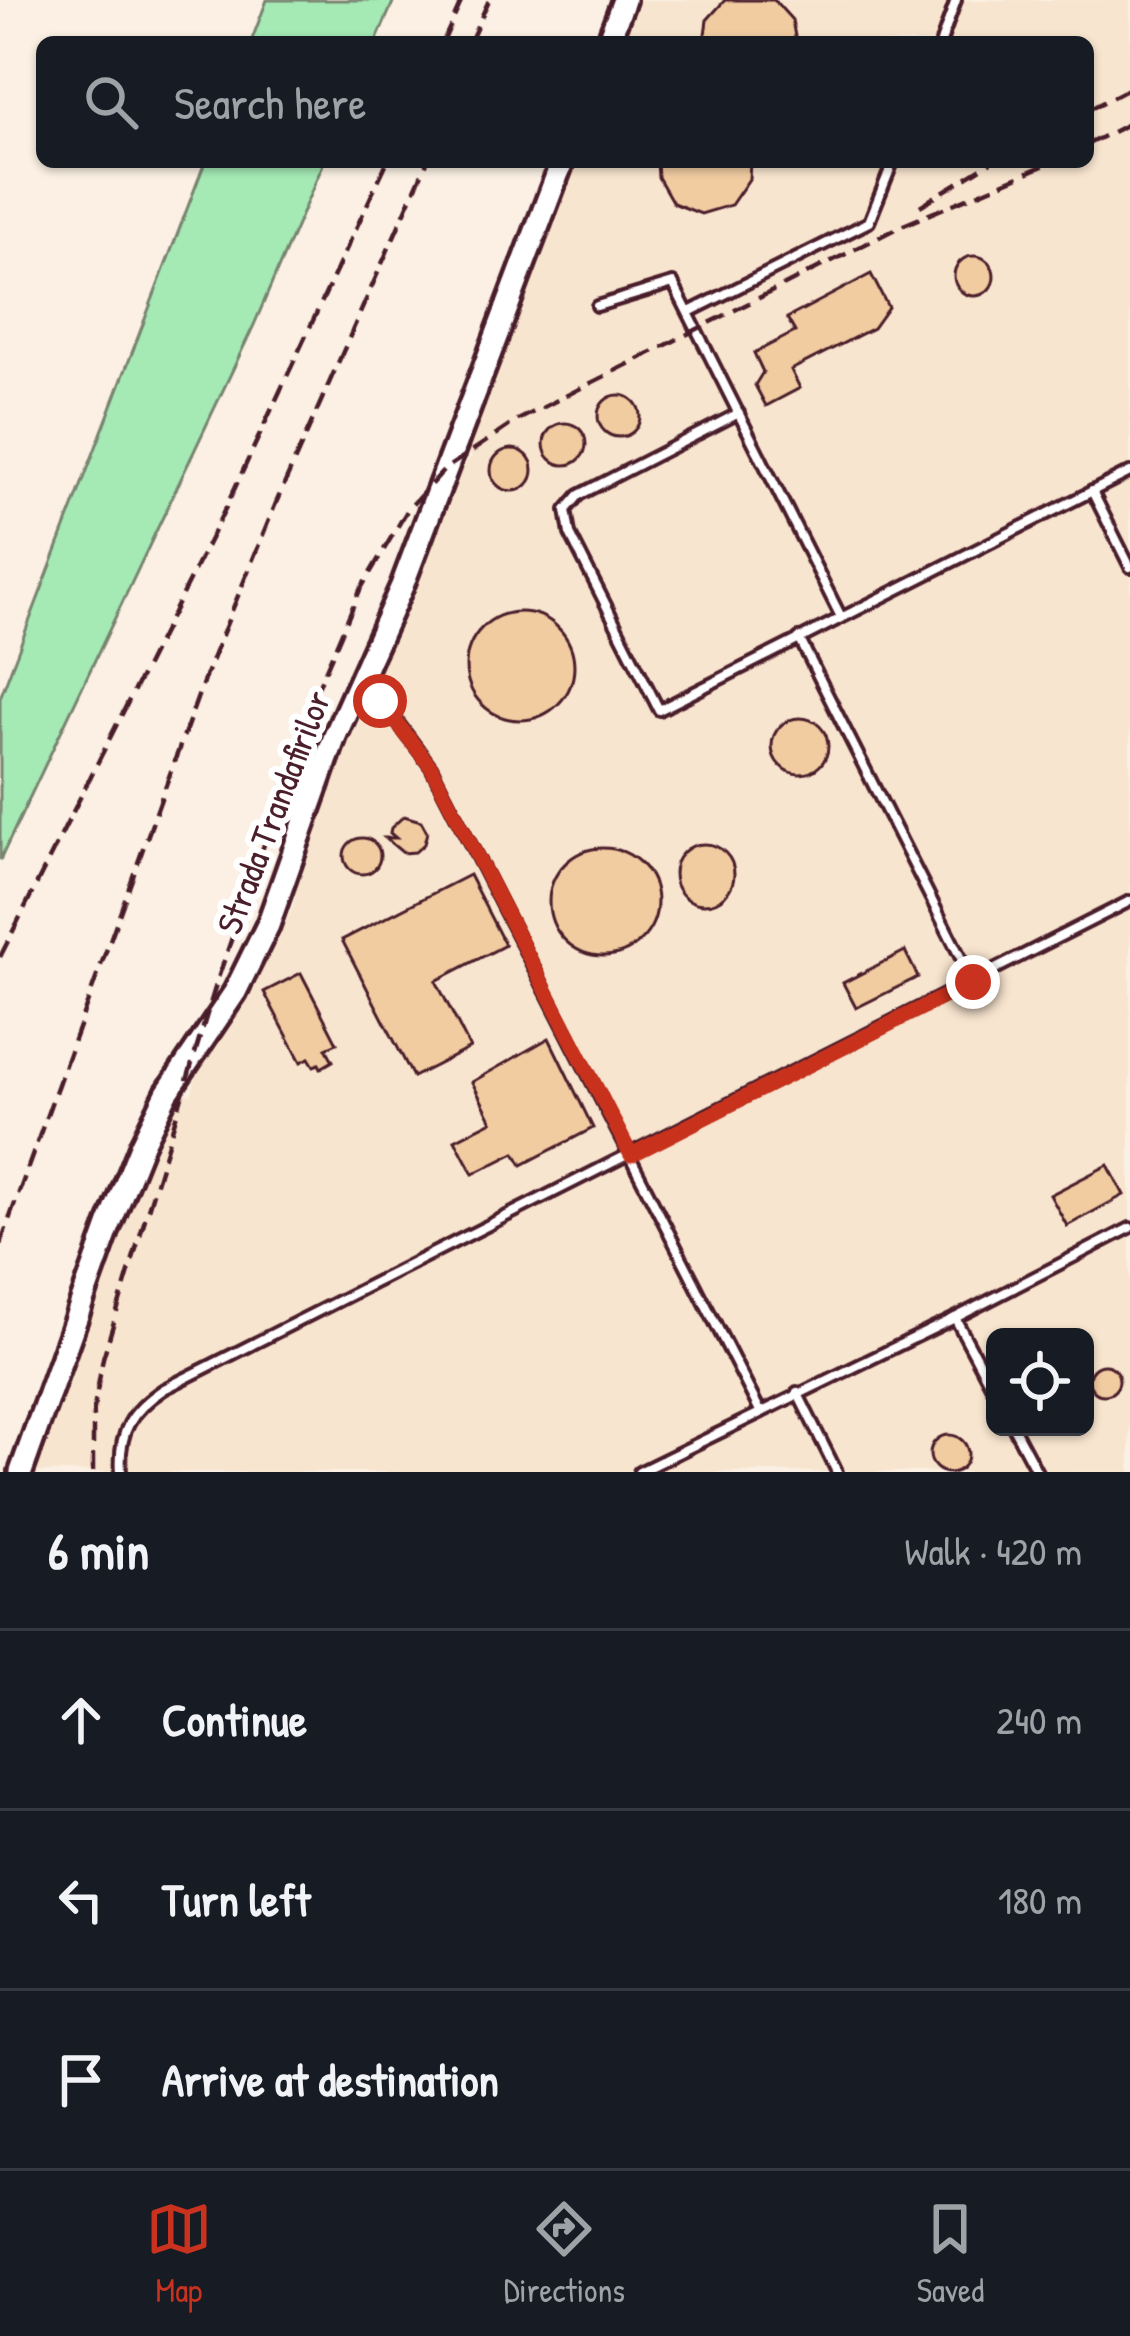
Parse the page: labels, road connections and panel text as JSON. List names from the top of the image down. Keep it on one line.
{"streets":{"main road":["Strada Trandafirilor"]},"page":{"search":"Search here","heading":["6 min","Walk · 420 m"],"list":[["Continue","240 m"],["Turn left","180 m"],"Arrive at destination"],"nav":["Map","Directions","Saved"]}}
